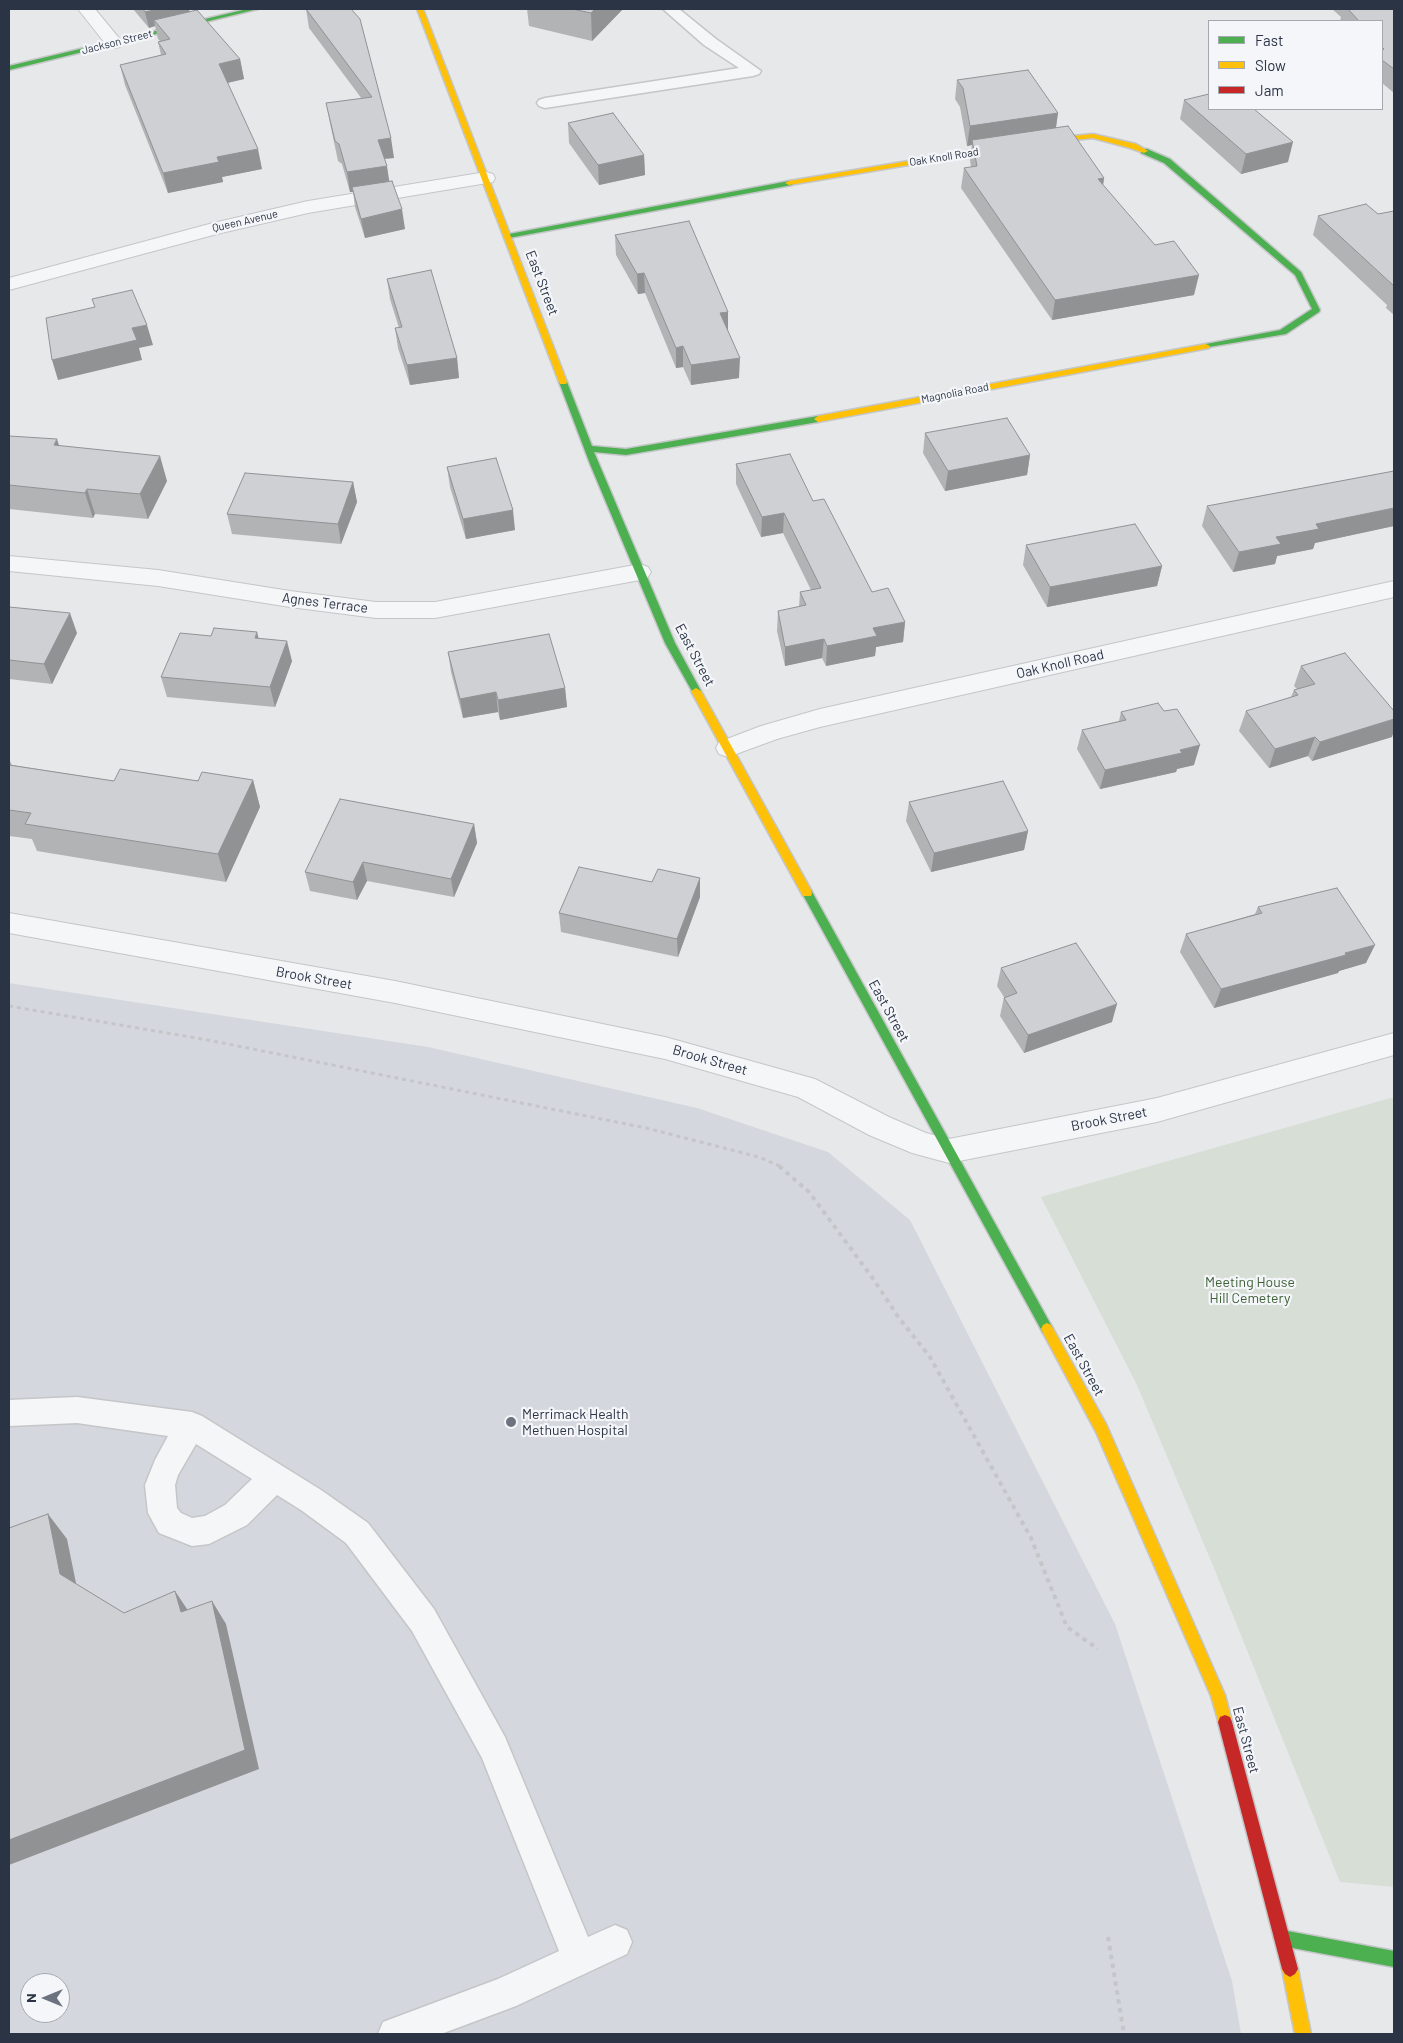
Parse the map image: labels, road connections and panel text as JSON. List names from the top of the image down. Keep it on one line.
{"streets":{"main road":["Jackson Street","Oak Knoll Road","East Street","Magnolia Road"],"street":["Queen Avenue","Agnes Terrace","Brook Street"]},"crossings":[["Oak Knoll Road","East Street"],["Oak Knoll Road","Magnolia Road"],["Queen Avenue","East Street"],["East Street","Magnolia Road"],["East Street","Agnes Terrace"],["East Street","Brook Street"]],"parks":["Meeting House Hill Cemetery"],"places":["Merrimack Health Methuen Hospital"],"legend":["Fast","Slow","Jam"],"north":"left"}
